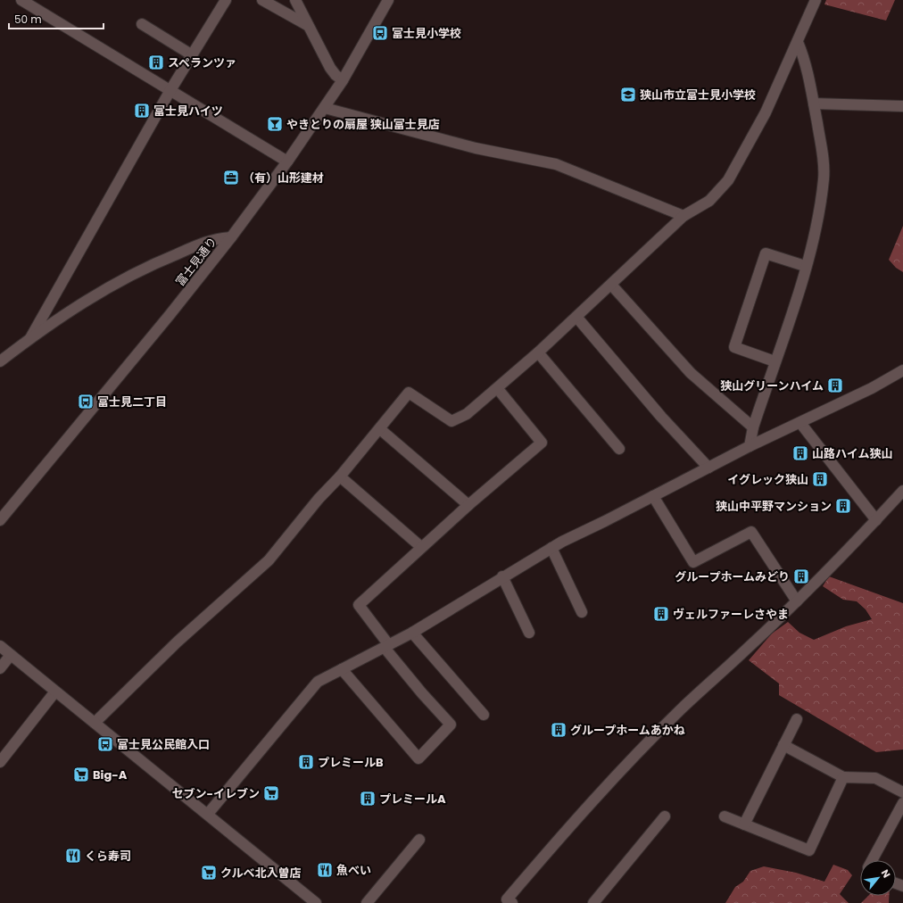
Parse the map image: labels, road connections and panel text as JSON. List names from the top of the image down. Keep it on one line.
{"streets":{"street":["富士見通り"]},"places":{"bus stop":["富士見小学校","富士見二丁目","富士見公民館入口"],"building":["スペランツァ","富士見ハイツ","狭山グリーンハイム","山路ハイム狭山","イグレック狭山","狭山中平野マンション","グループホームみどり","ヴェルファーレさやま","グループホームあかね","プレミールB","プレミールA"],"school or university":["狭山市立富士見小学校"],"bar":["やきとりの扇屋 狭山富士見店"],"office":["（有）山形建材"],"supermarket":["Big-A","セブン-イレブン","クルベ北入曽店"],"restaurant":["くら寿司","魚べい"]},"scale_bar":"50 m","north":"top right"}
